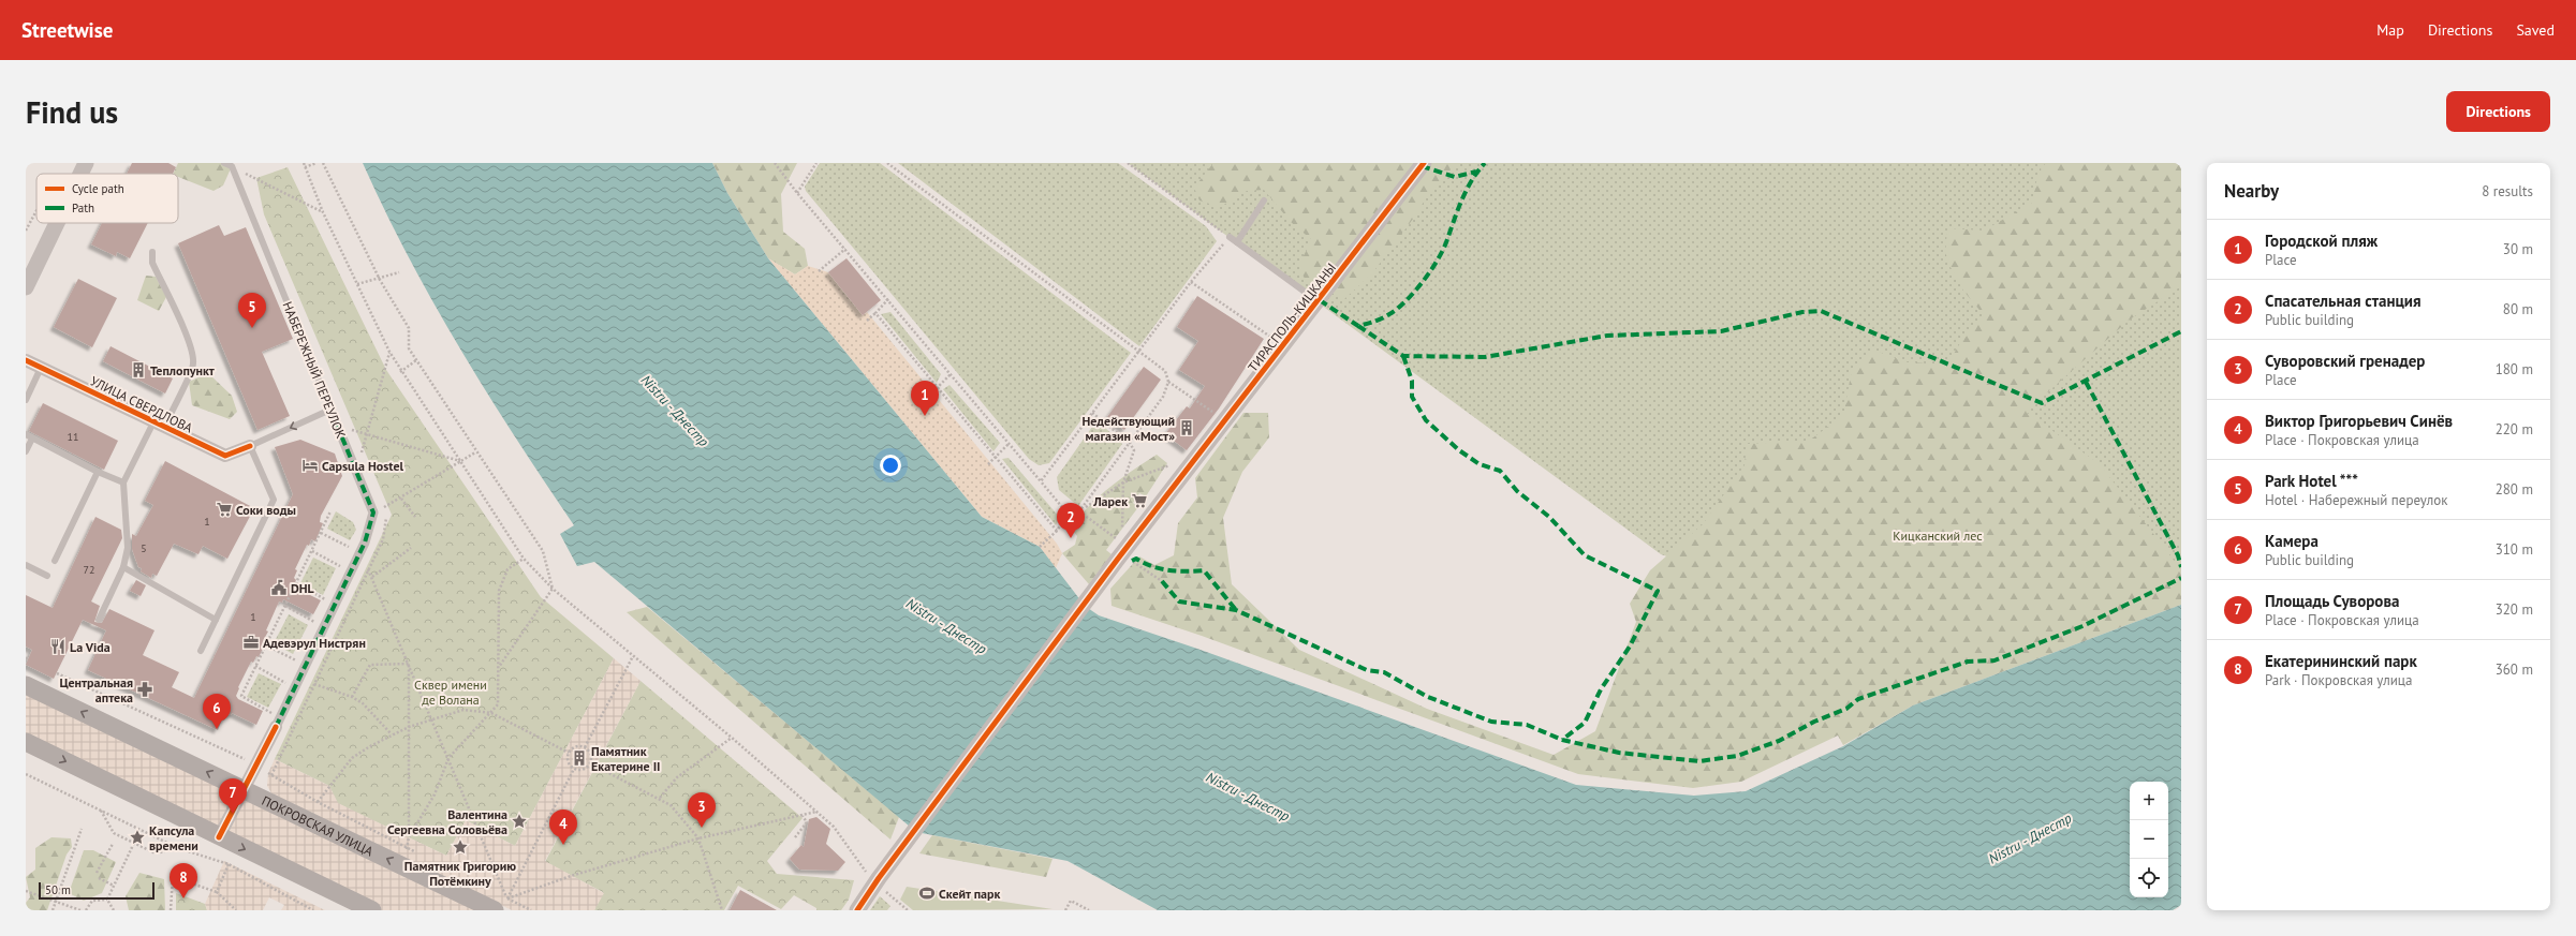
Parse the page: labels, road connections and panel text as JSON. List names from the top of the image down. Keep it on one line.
{"streets":{"main road":["ПОКРОВСКАЯ УЛИЦА"],"street":["ТИРАСПОЛЬ-КИЦКАНЫ","НАБЕРЕЖНЫЙ ПЕРЕУЛОК","УЛИЦА СВЕРДЛОВА"]},"water":["Nistru - Днестр"],"parks":["Кицканский лес","Сквер имени де Волана"],"places":{"building":["Теплопункт","Недействующий магазин «Мост»","Памятник Екатерине II"],"hotel":["Capsula Hostel"],"supermarket":["Ларек","Соки воды"],"public building":["DHL"],"office":["Адевэрул Нистрян"],"restaurant":["La Vida"],"pharmacy":["Центральная аптека"],"place":["Валентина Сергеевна Соловьёва","Капсула времени","Памятник Григорию Потёмкину"],"sports":["Скейт парк"]},"house_numbers":["11","1","5","72","1"],"legend":["Cycle path","Path"],"scale_bar":"50 m","page":{"header":"Streetwise","nav":["Map","Directions","Saved"],"buttons":"Directions","title":"Find us","heading":["Nearby","8 results"],"list":[{"mark":"1","name":"Городской пляж","note":"Place","value":"30 m"},{"mark":"2","name":"Спасательная станция","note":"Public building","value":"80 m"},{"mark":"3","name":"Суворовский гренадер","note":"Place","value":"180 m"},{"mark":"4","name":"Виктор Григорьевич Синёв","note":"Place · Покровская улица","value":"220 m"},{"mark":"5","name":"Park Hotel ***","note":"Hotel · Набережный переулок","value":"280 m"},{"mark":"6","name":"Камера","note":"Public building","value":"310 m"},{"mark":"7","name":"Площадь Суворова","note":"Place · Покровская улица","value":"320 m"},{"mark":"8","name":"Екатерининский парк","note":"Park · Покровская улица","value":"360 m"}],"pins":["5","1","2","6","7","3","4","8"],"map_buttons":["+","−"],"scale":"50 m"}}
